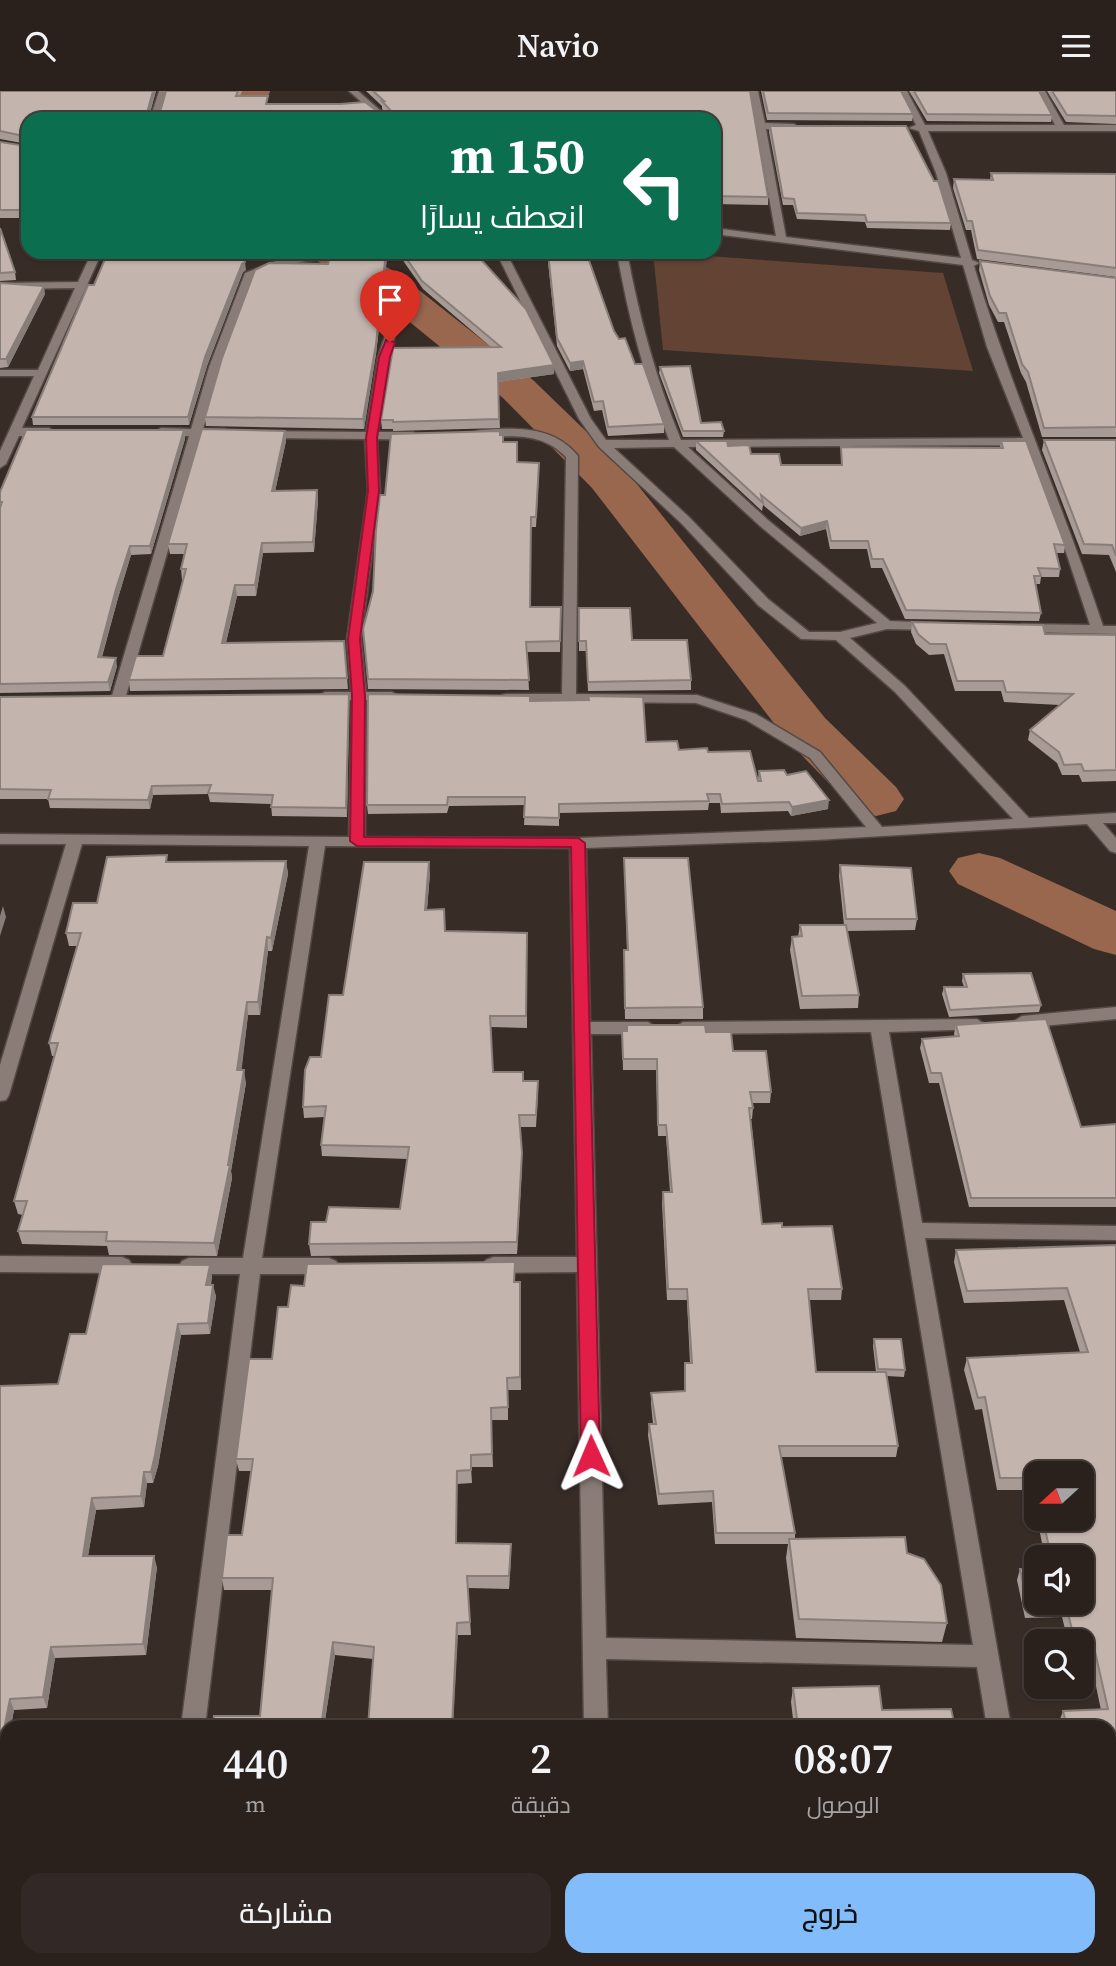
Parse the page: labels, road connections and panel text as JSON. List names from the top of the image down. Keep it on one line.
{"north":"left","page":{"header":"Navio","turn":["150 m","انعطف يسارًا"],"eta":["08:07","الوصول","2","دقيقة","440","m"],"buttons":["خروج","مشاركة"]}}
